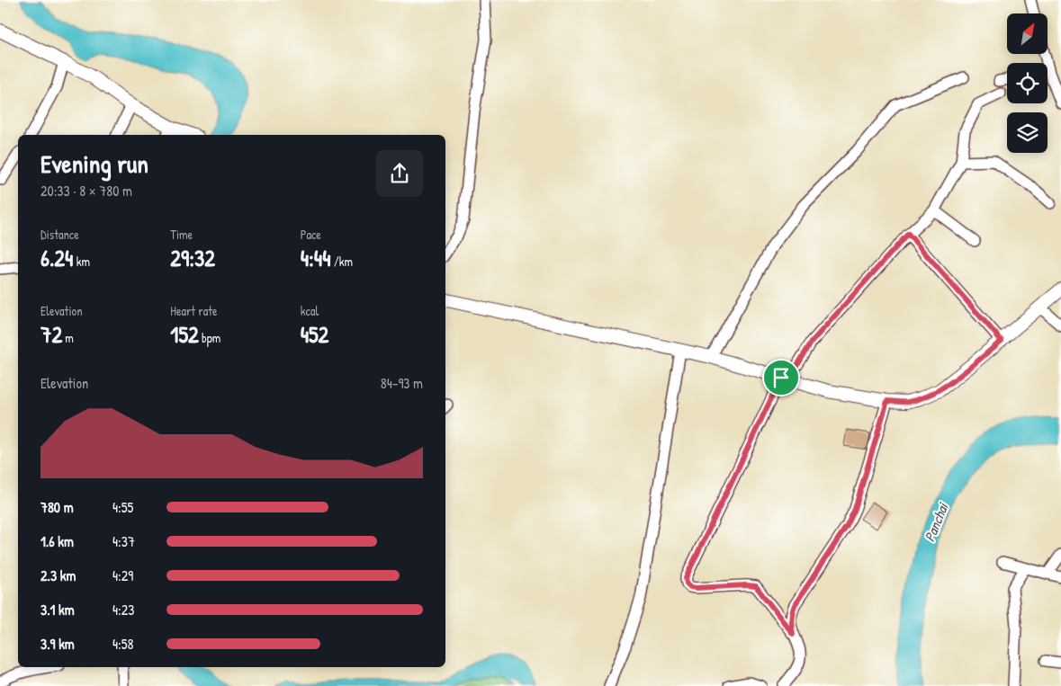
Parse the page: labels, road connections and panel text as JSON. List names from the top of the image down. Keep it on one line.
{"water":["Panchai"],"north":"top right","page":{"heading":["Evening run","20:33 · 8 × 780 m"],"stats":[["Distance","6.24 km"],["Time","29:32"],["Pace","4:44 /km"],["Elevation","72 m"],["Heart rate","152 bpm"],["kcal","452"]],"chart":["Elevation","84–93 m"],"list":[{"name":"780 m","note":"4:55"},{"name":"1.6 km","note":"4:37"},{"name":"2.3 km","note":"4:29"},{"name":"3.1 km","note":"4:23"},{"name":"3.9 km","note":"4:58"}]}}
